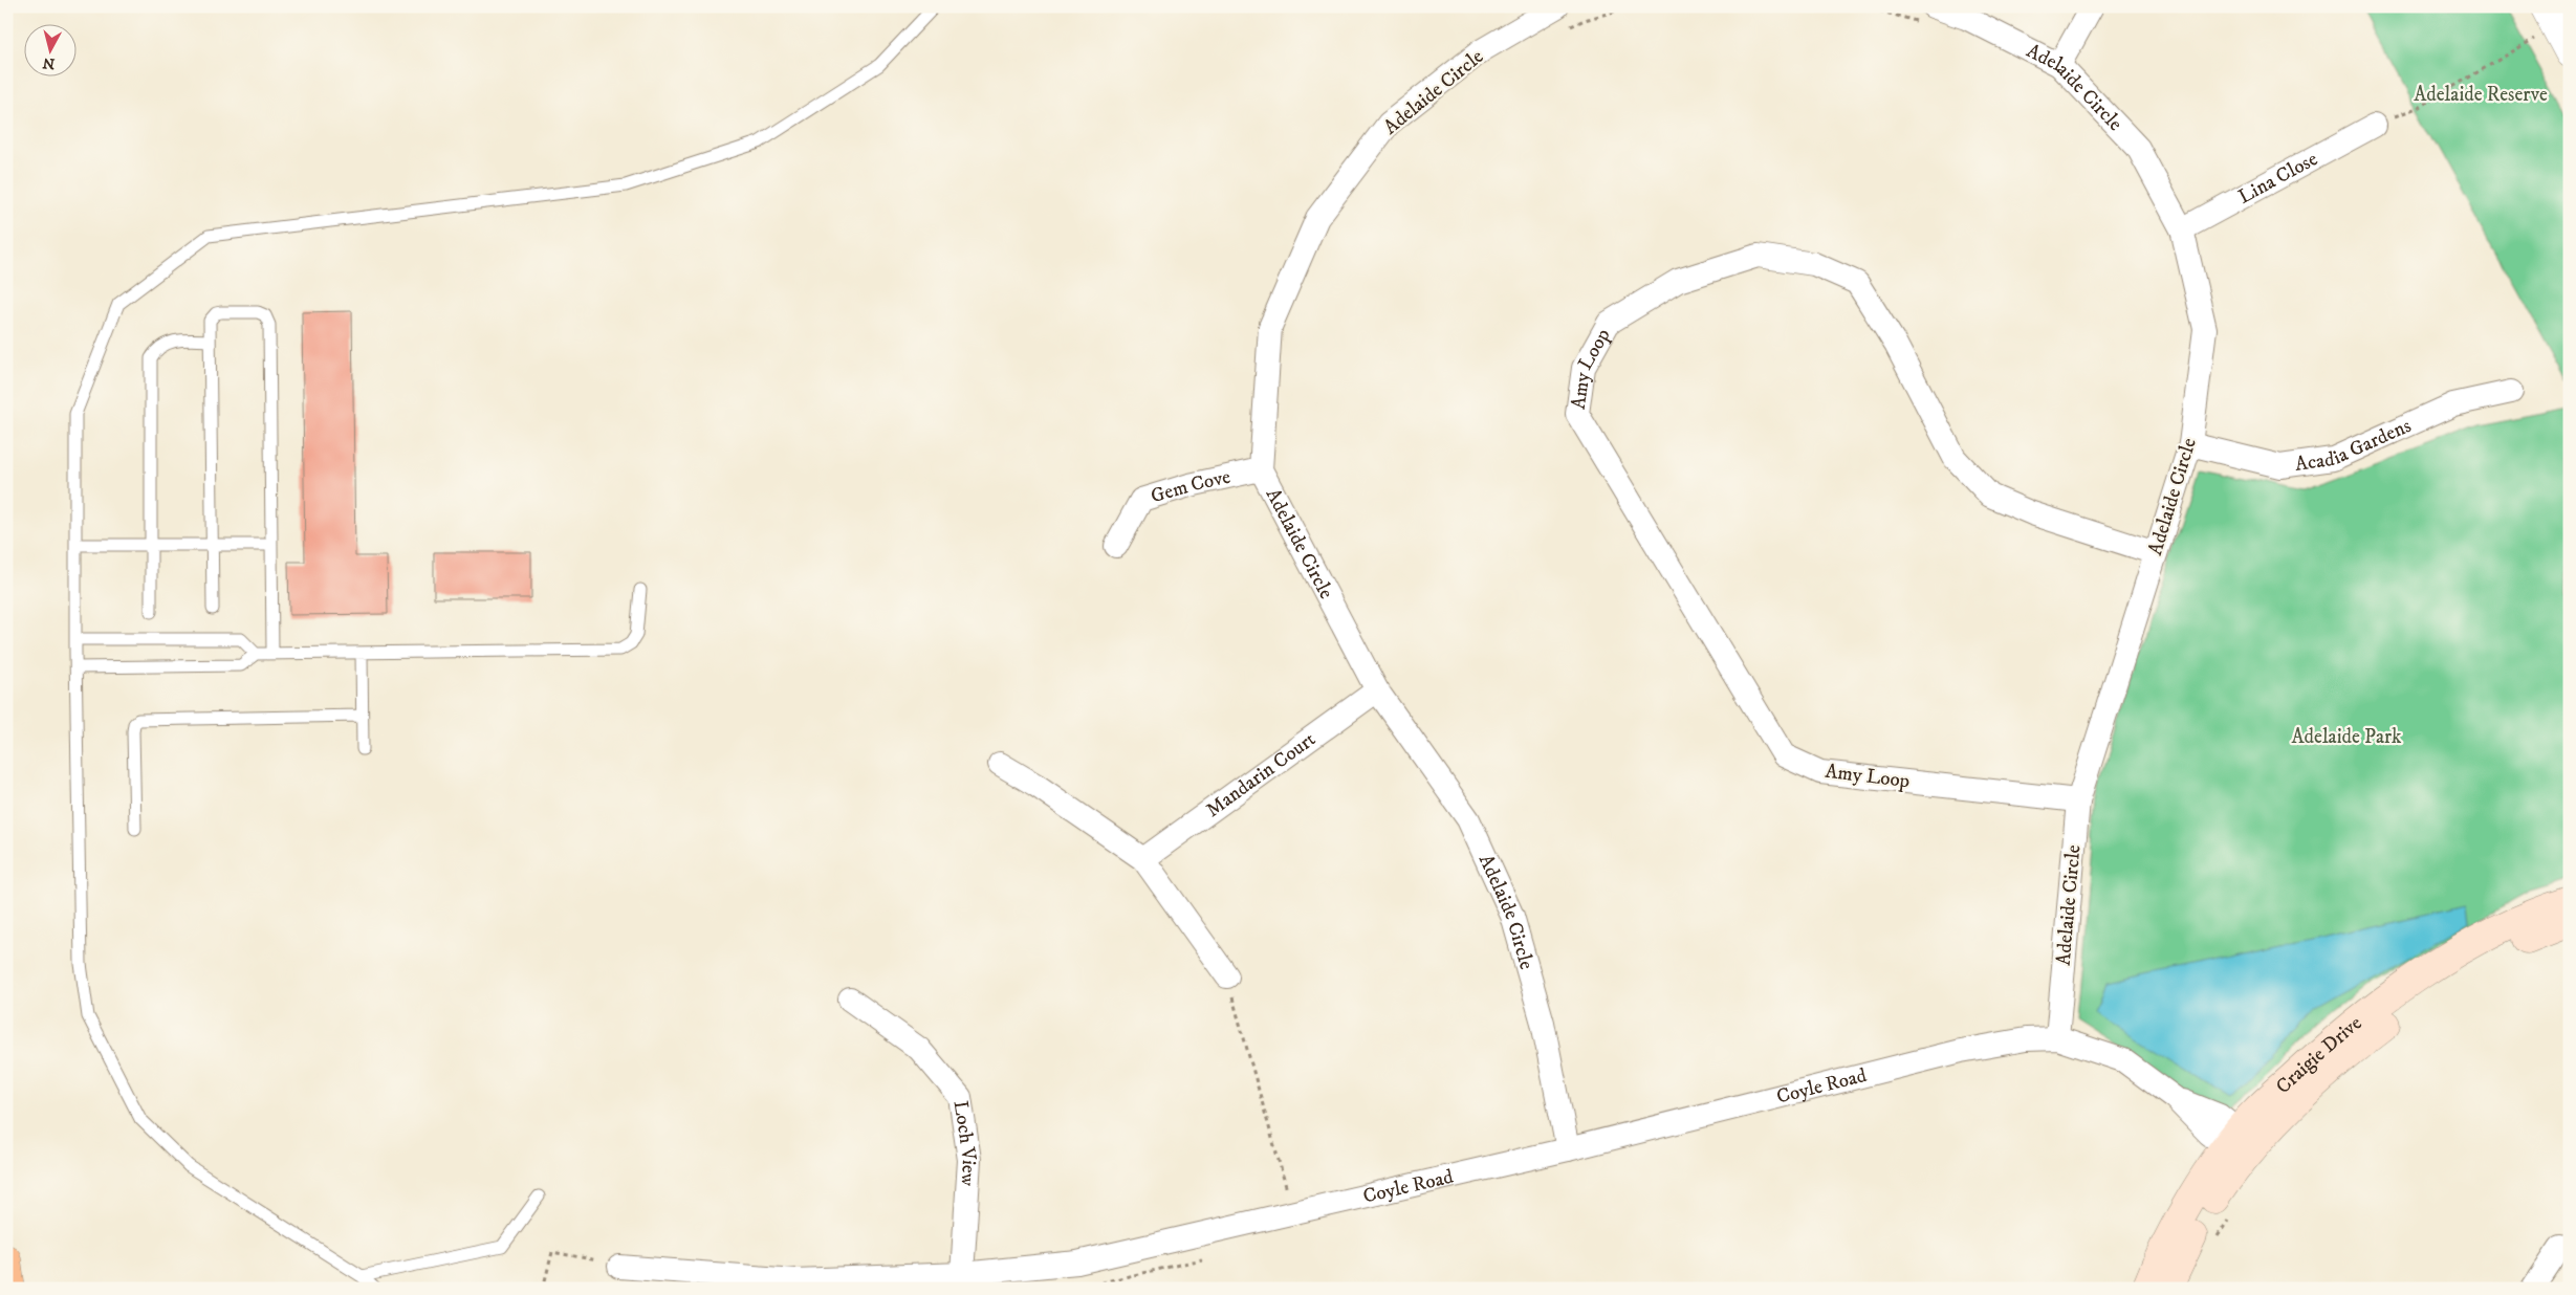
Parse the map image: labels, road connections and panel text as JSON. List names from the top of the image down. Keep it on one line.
{"streets":{"main road":["Craigie Drive"],"street":["Adelaide Circle","Lina Close","Amy Loop","Acadia Gardens","Gem Cove","Mandarin Court","Coyle Road","Loch View"]},"crossings":[["Adelaide Circle","Lina Close"],["Adelaide Circle","Amy Loop"],["Adelaide Circle","Acadia Gardens"],["Adelaide Circle","Gem Cove"],["Adelaide Circle","Mandarin Court"],["Adelaide Circle","Coyle Road"],["Craigie Drive","Coyle Road"],["Coyle Road","Loch View"]],"parks":["Adelaide Reserve","Adelaide Park"],"north":"bottom"}
